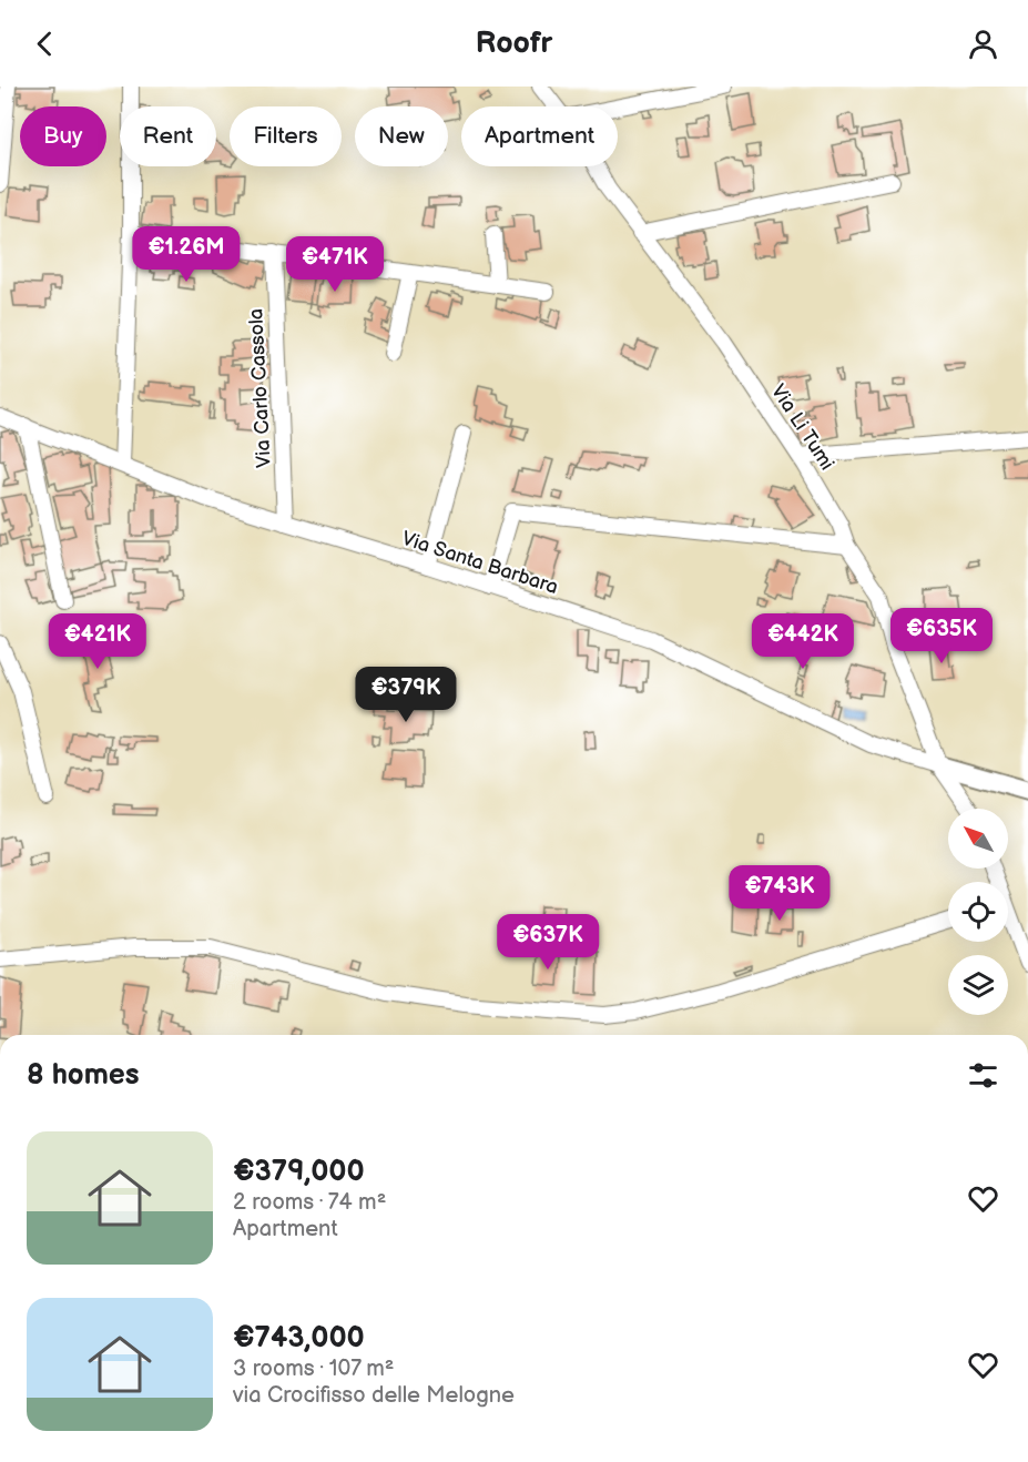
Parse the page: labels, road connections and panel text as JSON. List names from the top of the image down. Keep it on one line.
{"streets":{"street":["Via Carlo Cassola","Via Li Tumi","Via Santa Barbara"]},"crossings":[["Via Carlo Cassola","Via Santa Barbara"],["Via Li Tumi","Via Santa Barbara"]],"north":"top left","page":{"header":"Roofr","chip":["Buy","Rent","Filters","New","Apartment"],"price":["€1.26M","€471K","€635K","€421K","€442K","€379K","€743K","€637K"],"heading":"8 homes","list":[{"name":"€379,000","note":"2 rooms · 74 m² · Apartment"},{"name":"€743,000","note":"3 rooms · 107 m² · via Crocifisso delle Melogne"}]}}
